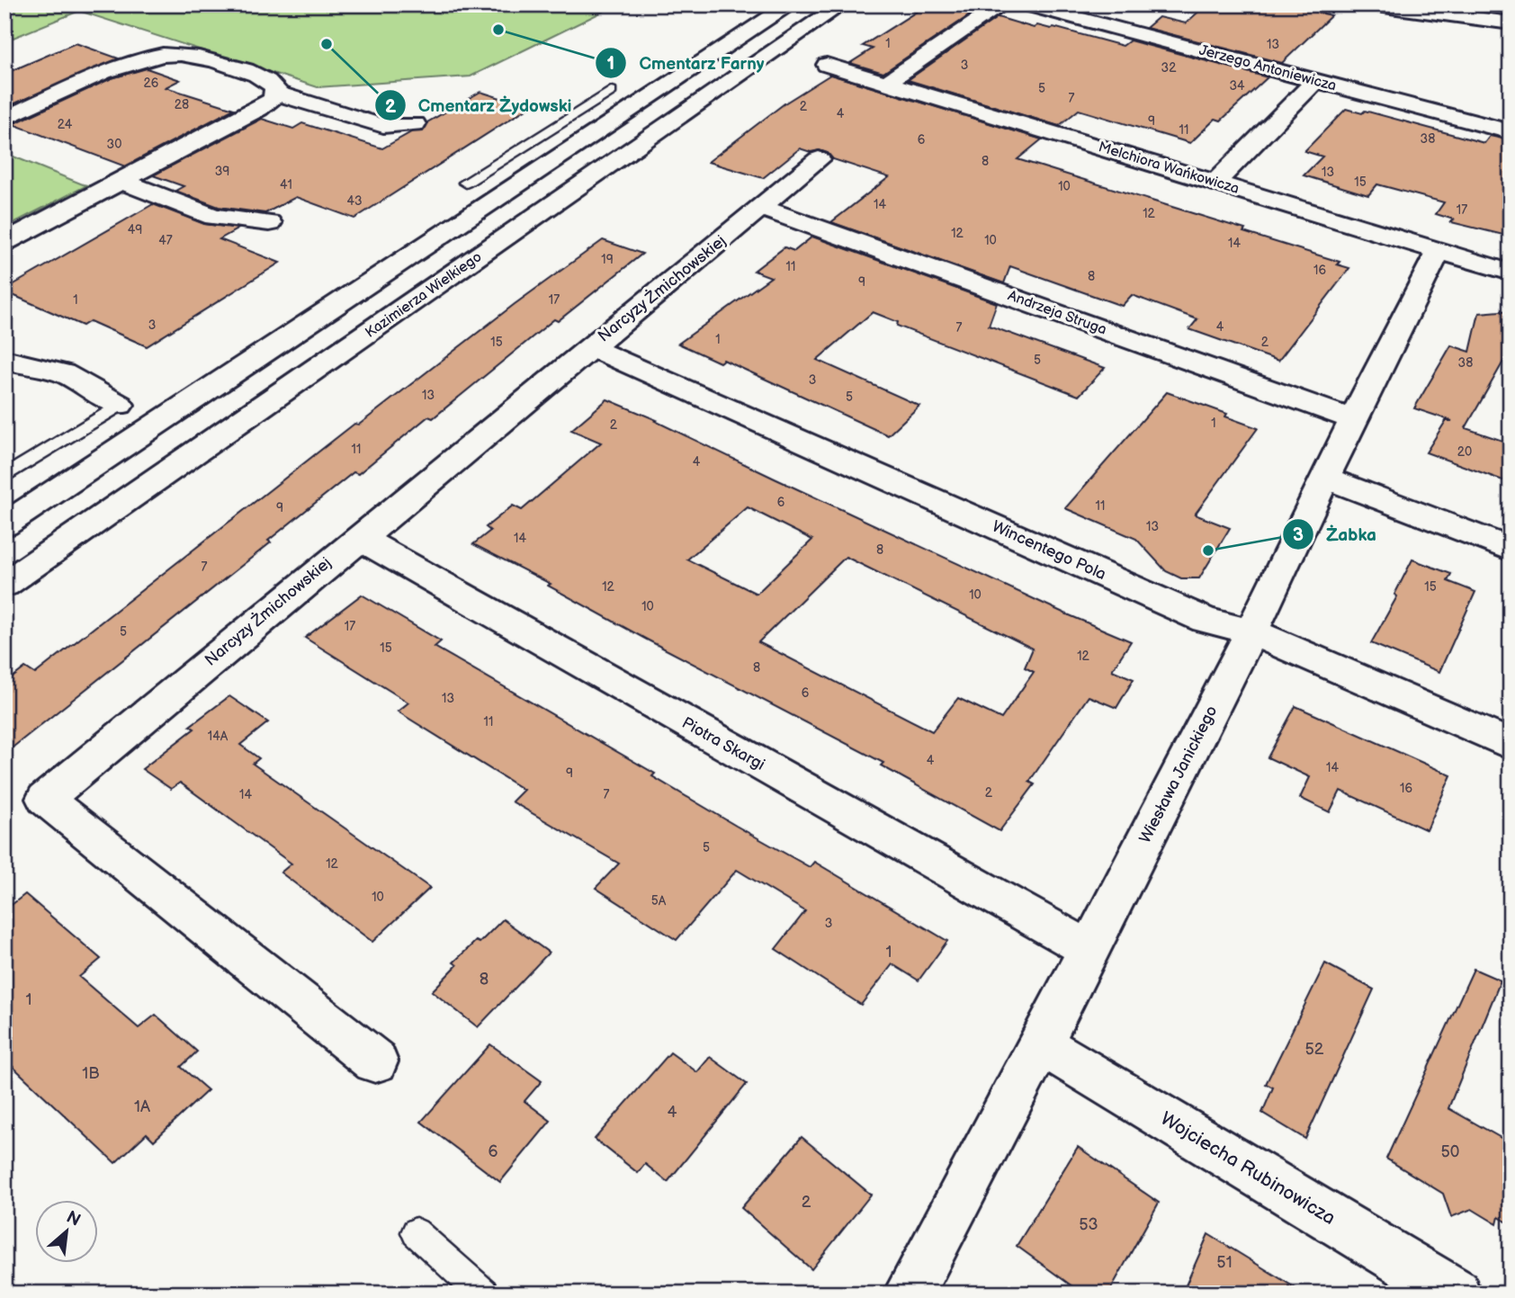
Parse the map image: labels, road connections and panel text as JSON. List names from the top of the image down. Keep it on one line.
{"streets":{"street":["Jerzego Antoniewicza","Melchiora Wańkowicza","Narcyzy Żmichowskiej","Kazimierza Wielkiego","Andrzeja Struga","Wincentego Pola","Piotra Skargi","Wiesława Janickiego","Wojciecha Rubinowicza"]},"crossings":[["Melchiora Wańkowicza","Wiesława Janickiego"],["Narcyzy Żmichowskiej","Andrzeja Struga"],["Narcyzy Żmichowskiej","Wincentego Pola"],["Narcyzy Żmichowskiej","Piotra Skargi"],["Andrzeja Struga","Wiesława Janickiego"],["Wincentego Pola","Wiesława Janickiego"],["Piotra Skargi","Wiesława Janickiego"],["Wiesława Janickiego","Wojciecha Rubinowicza"]],"places":["Cmentarz Farny","Cmentarz Żydowski","Żabka"],"house_numbers":["1","13","3","32","26","34","5","7","28","2","4","9","24","11","38","6","30","8","39","13","15","41","10","43","14","17","12","49","12","47","10","14","19","11","16","8","9","1","17","3","4","7","1","15","2","5","38","3","13","5","1","2","11","20","4","6","11","9","13","14","8","7","12","15","10","10","17","5","15","12","8","6","13","11","14A","4","14","9","16","2","14","7","5","12","10","5A","3","1","8","1","52","1B","1A","4","6","50","2","53","51"],"north":"top right"}
